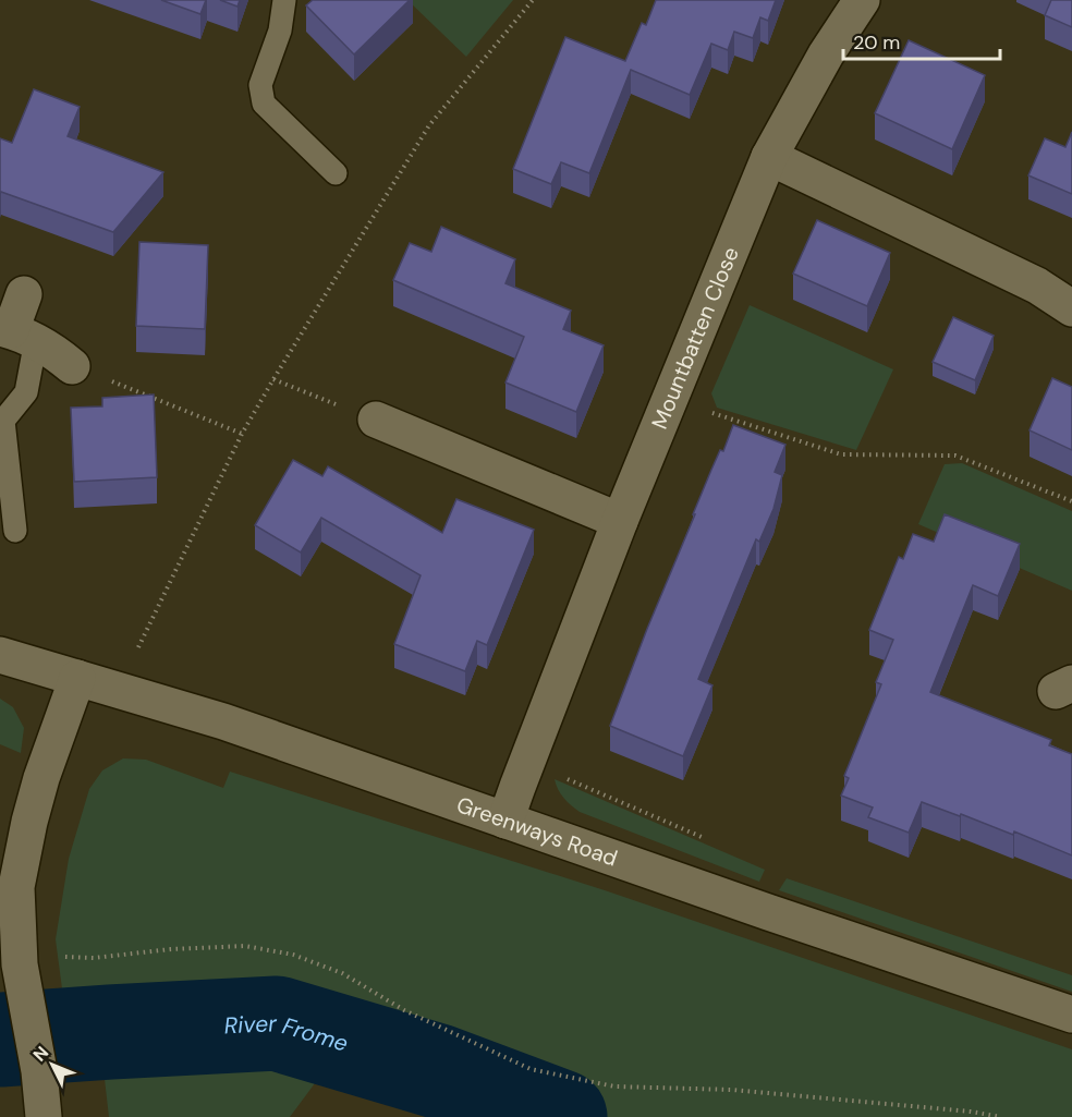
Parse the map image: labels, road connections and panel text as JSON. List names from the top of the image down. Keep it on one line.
{"streets":{"street":["Mountbatten Close","Greenways Road"]},"crossings":[["Mountbatten Close","Greenways Road"]],"water":["River Frome"],"scale_bar":"20 m","north":"top left"}
